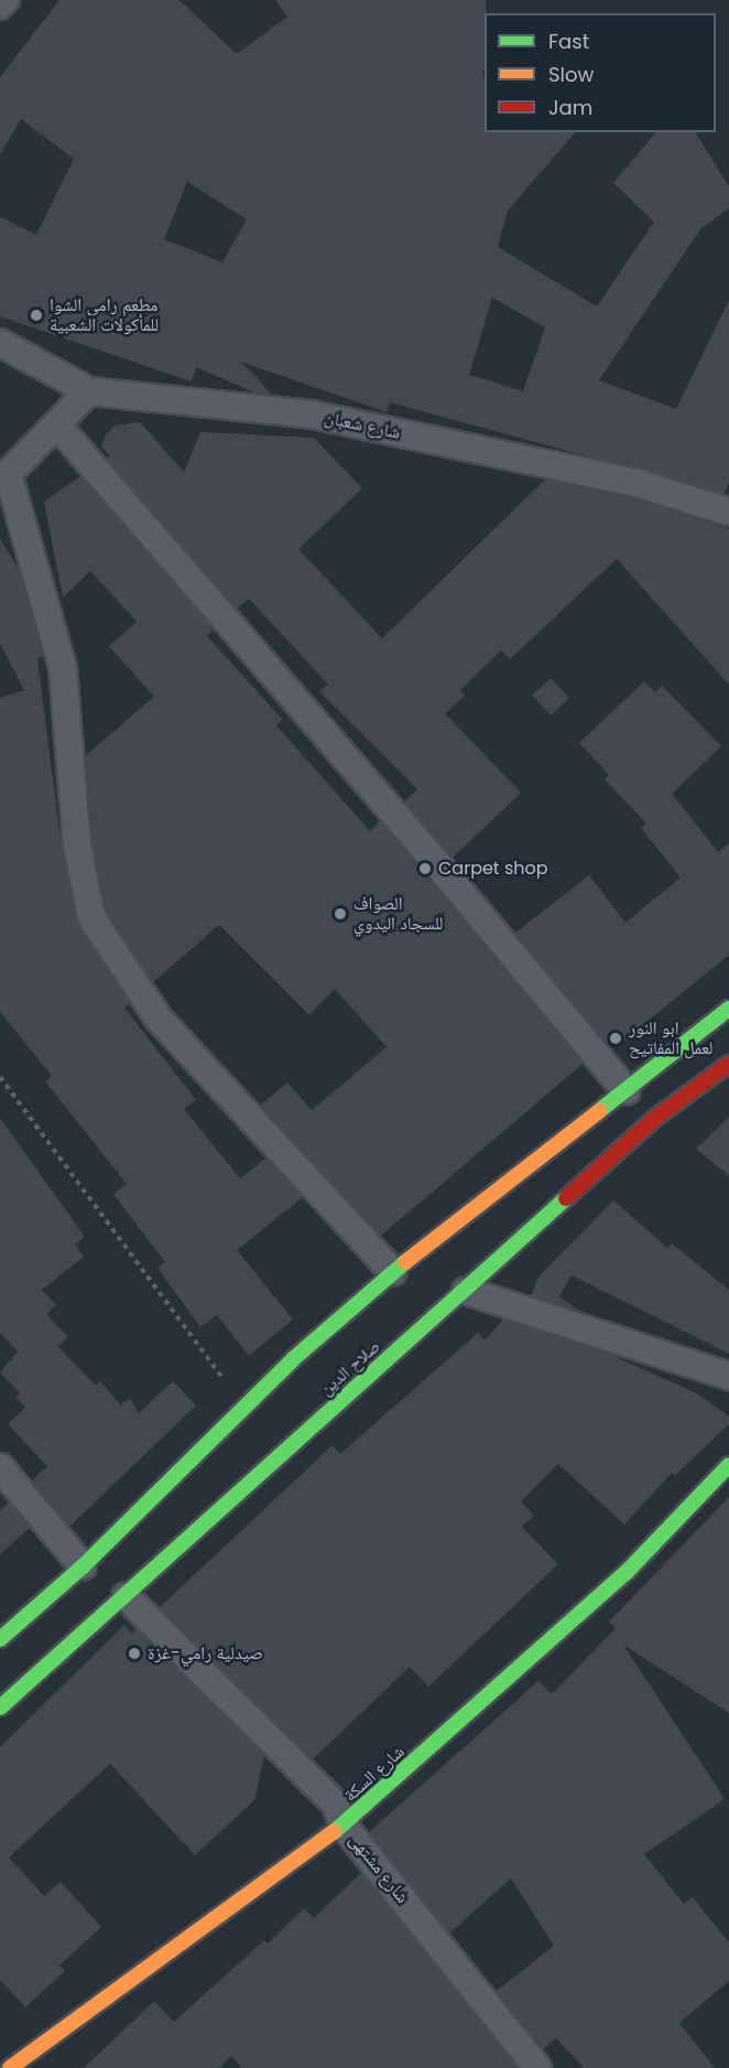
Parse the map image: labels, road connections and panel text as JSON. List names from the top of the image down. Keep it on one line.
{"streets":{"main road":["صلاح الدين","شارع السكة"],"street":["شارع شعبان","شارع مشتهى"]},"crossings":[["صلاح الدين","شارع مشتهى"],["شارع السكة","شارع مشتهى"]],"places":["مطعم رامي الشوا للمأكولات الشعبية","Carpet shop","الصواف للسجاد اليدوي","ابو النور لعمل المفاتيح","صيدلية رامي-غزة"],"legend":["Fast","Slow","Jam"]}
